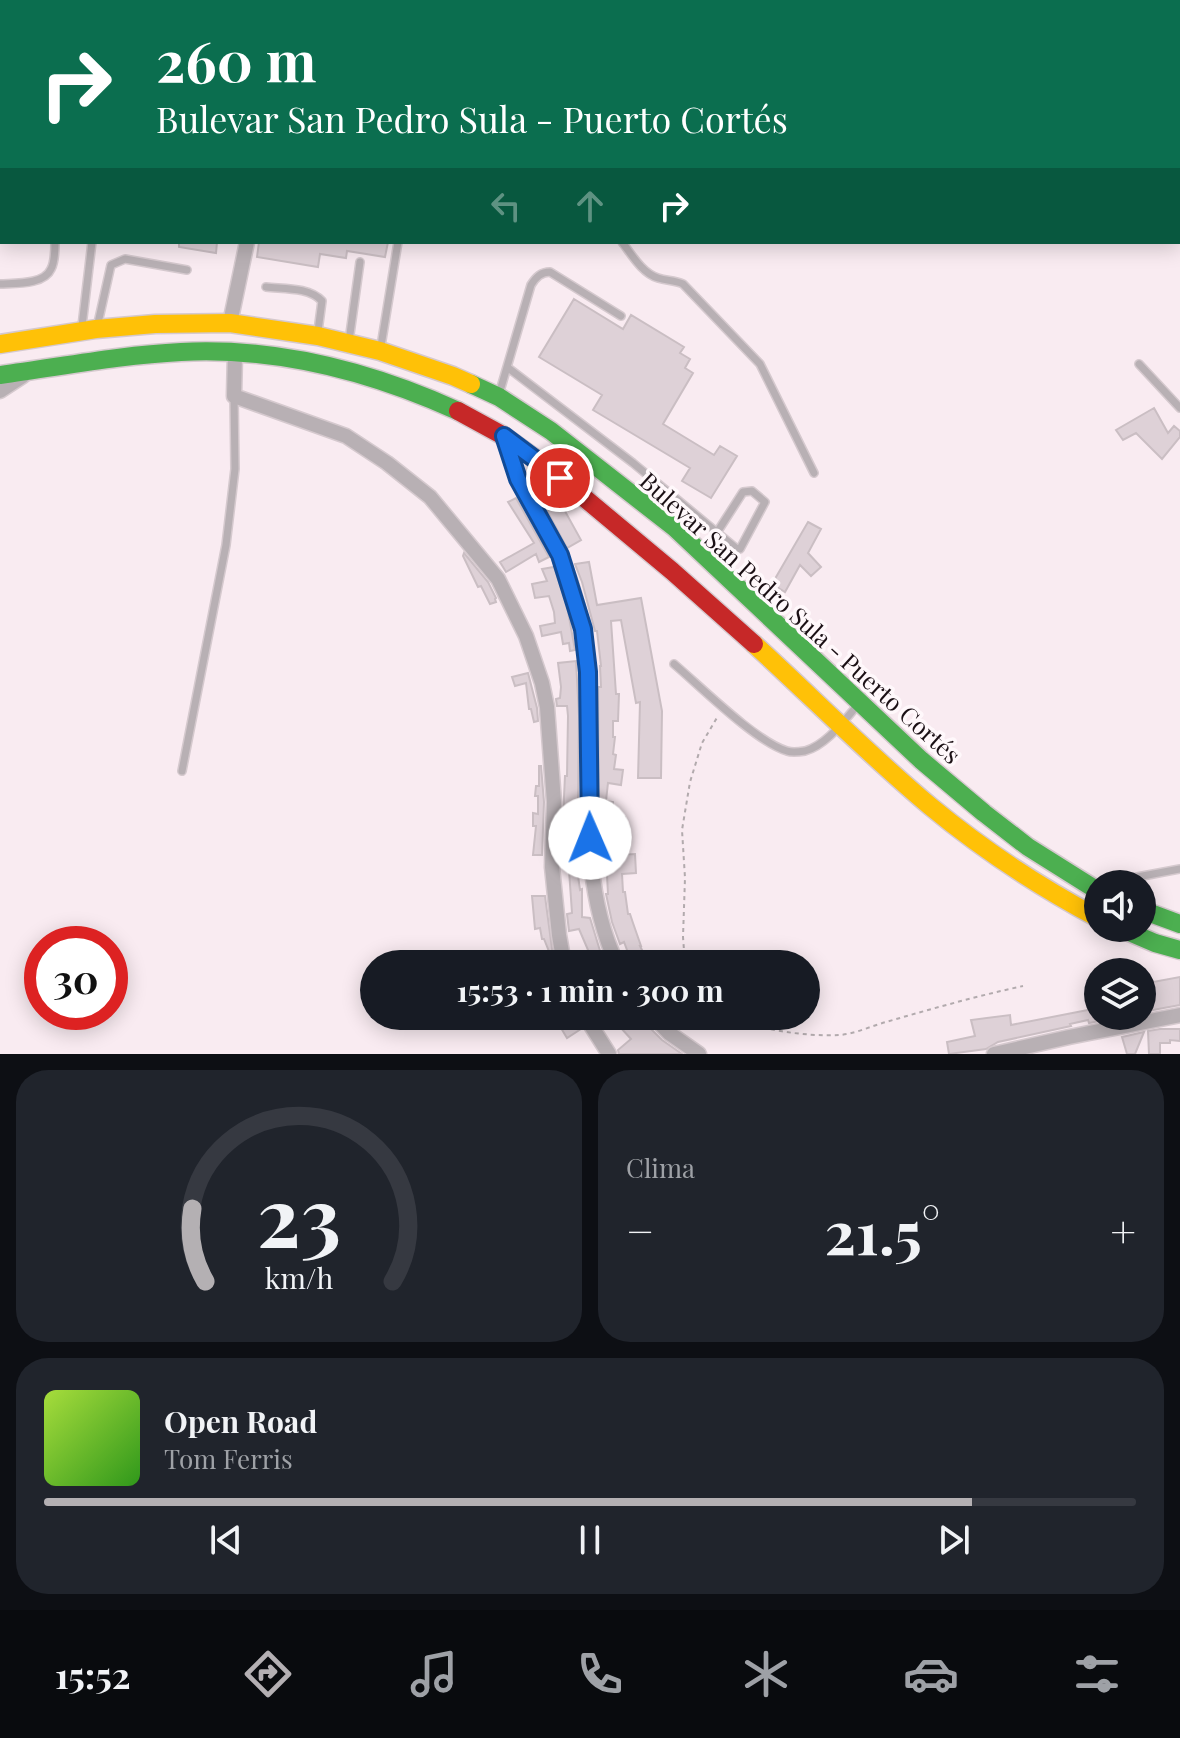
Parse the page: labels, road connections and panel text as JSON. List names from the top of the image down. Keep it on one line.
{"streets":{"highway":["Bulevar San Pedro Sula - Puerto Cortés"]},"page":{"turn":["260 m","Bulevar San Pedro Sula - Puerto Cortés"],"limit":"30","trip":"15:53 · 1 min · 300 m","tile":"Clima","heat":["−","21.5°","+"],"song":["Open Road","Tom Ferris"],"tabs":"15:52","gauge":["23","km/h"]}}
